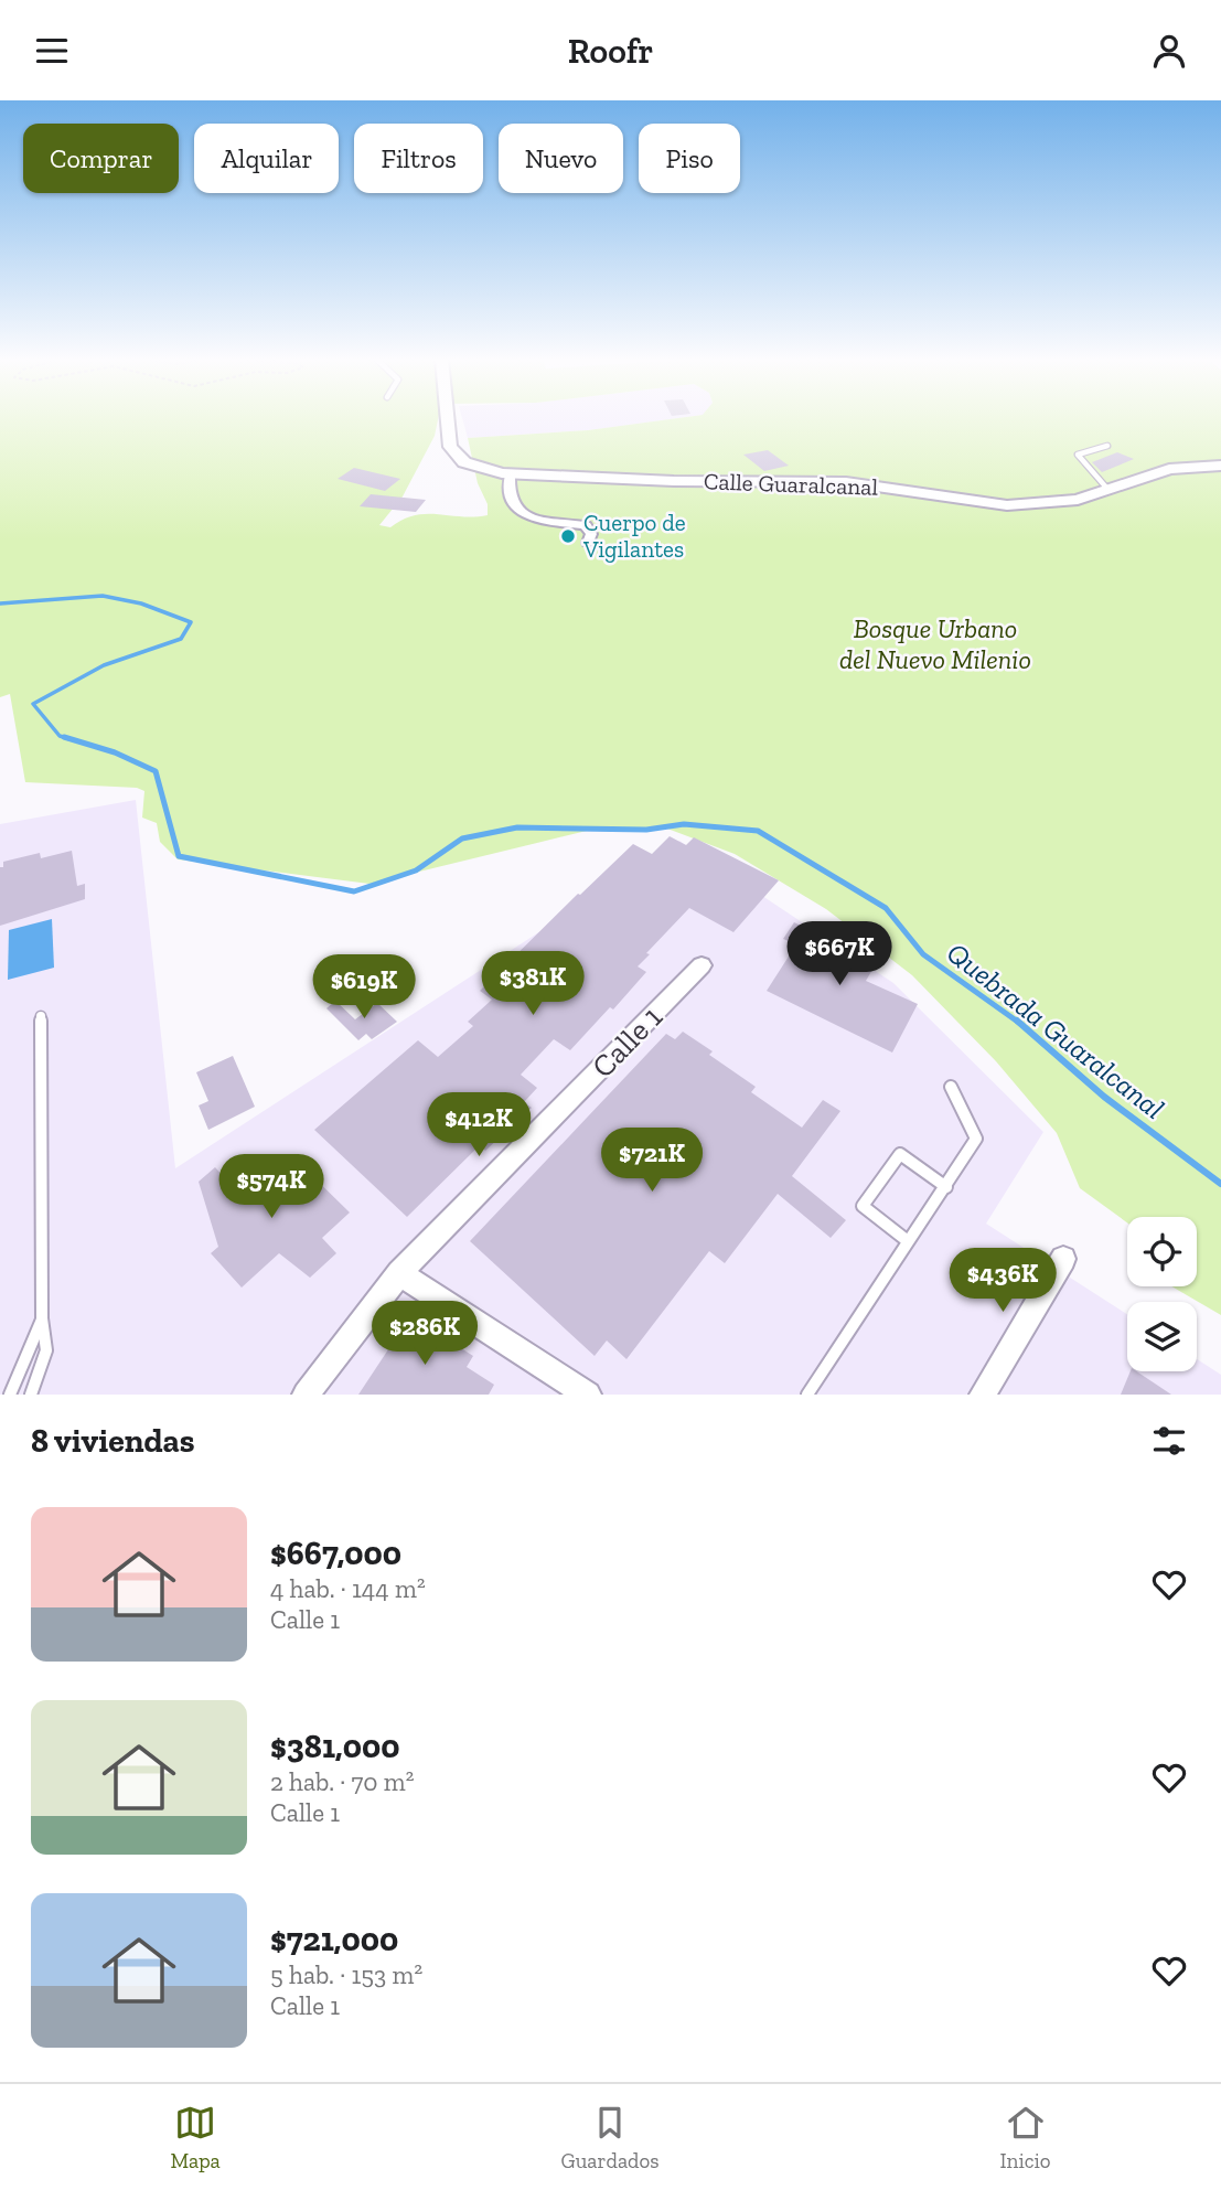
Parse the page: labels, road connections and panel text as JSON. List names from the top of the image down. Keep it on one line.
{"streets":{"street":["Calle Guaralcanal","Calle 1"]},"water":["Quebrada Guaralcanal"],"parks":["Bosque Urbano del Nuevo Milenio"],"places":["Cuerpo de Vigilantes"],"page":{"header":"Roofr","chip":["Comprar","Alquilar","Filtros","Nuevo","Piso"],"price":["$667K","$381K","$619K","$412K","$721K","$574K","$436K","$286K"],"heading":"8 viviendas","list":[{"name":"$667,000","note":"4 hab. · 144 m² · Calle 1"},{"name":"$381,000","note":"2 hab. · 70 m² · Calle 1"},{"name":"$721,000","note":"5 hab. · 153 m² · Calle 1"}],"tabs":["Mapa","Guardados","Inicio"]}}
